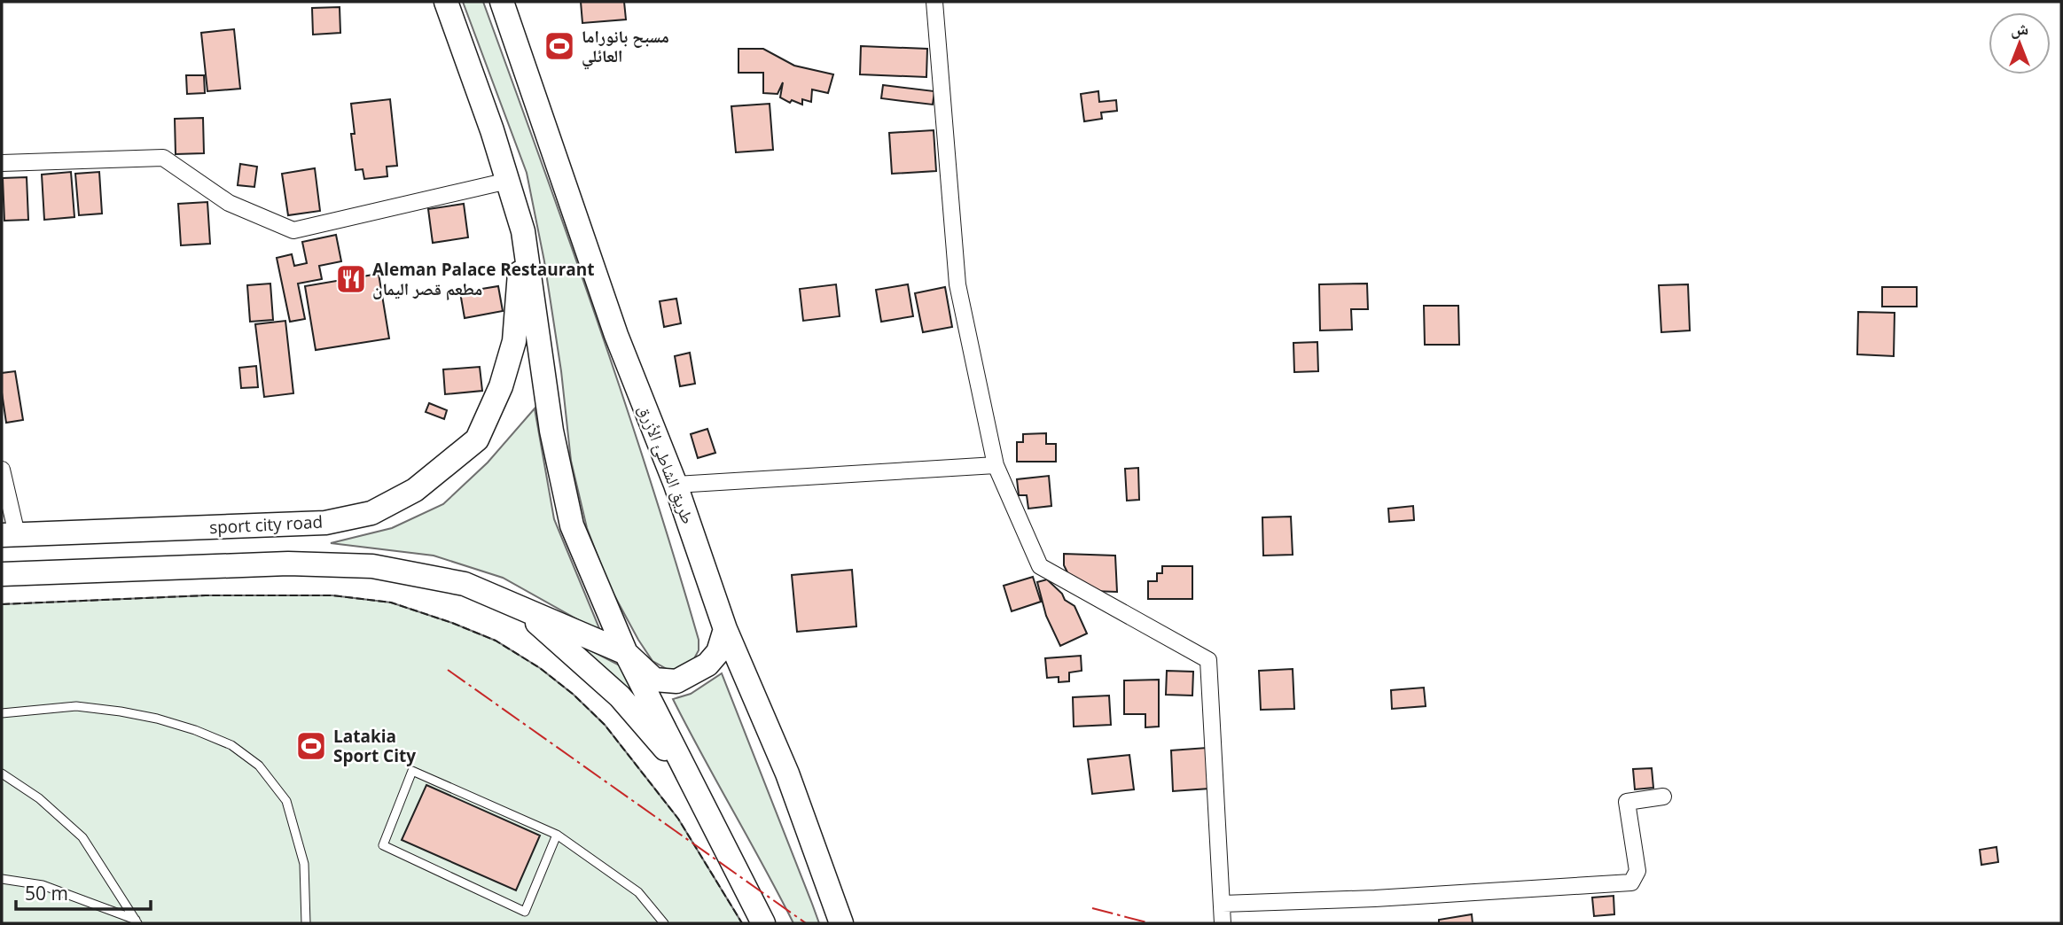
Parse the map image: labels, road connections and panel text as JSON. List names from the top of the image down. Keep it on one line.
{"streets":{"main road":["طريق الشاطئ الأزرق","sport city road"]},"places":{"sports":["مسبح بانوراما العائلي","Latakia Sport City"],"restaurant":["Aleman Palace Restaurant مطعم قصر اليمان"]},"scale_bar":"50 m","north":"top"}
